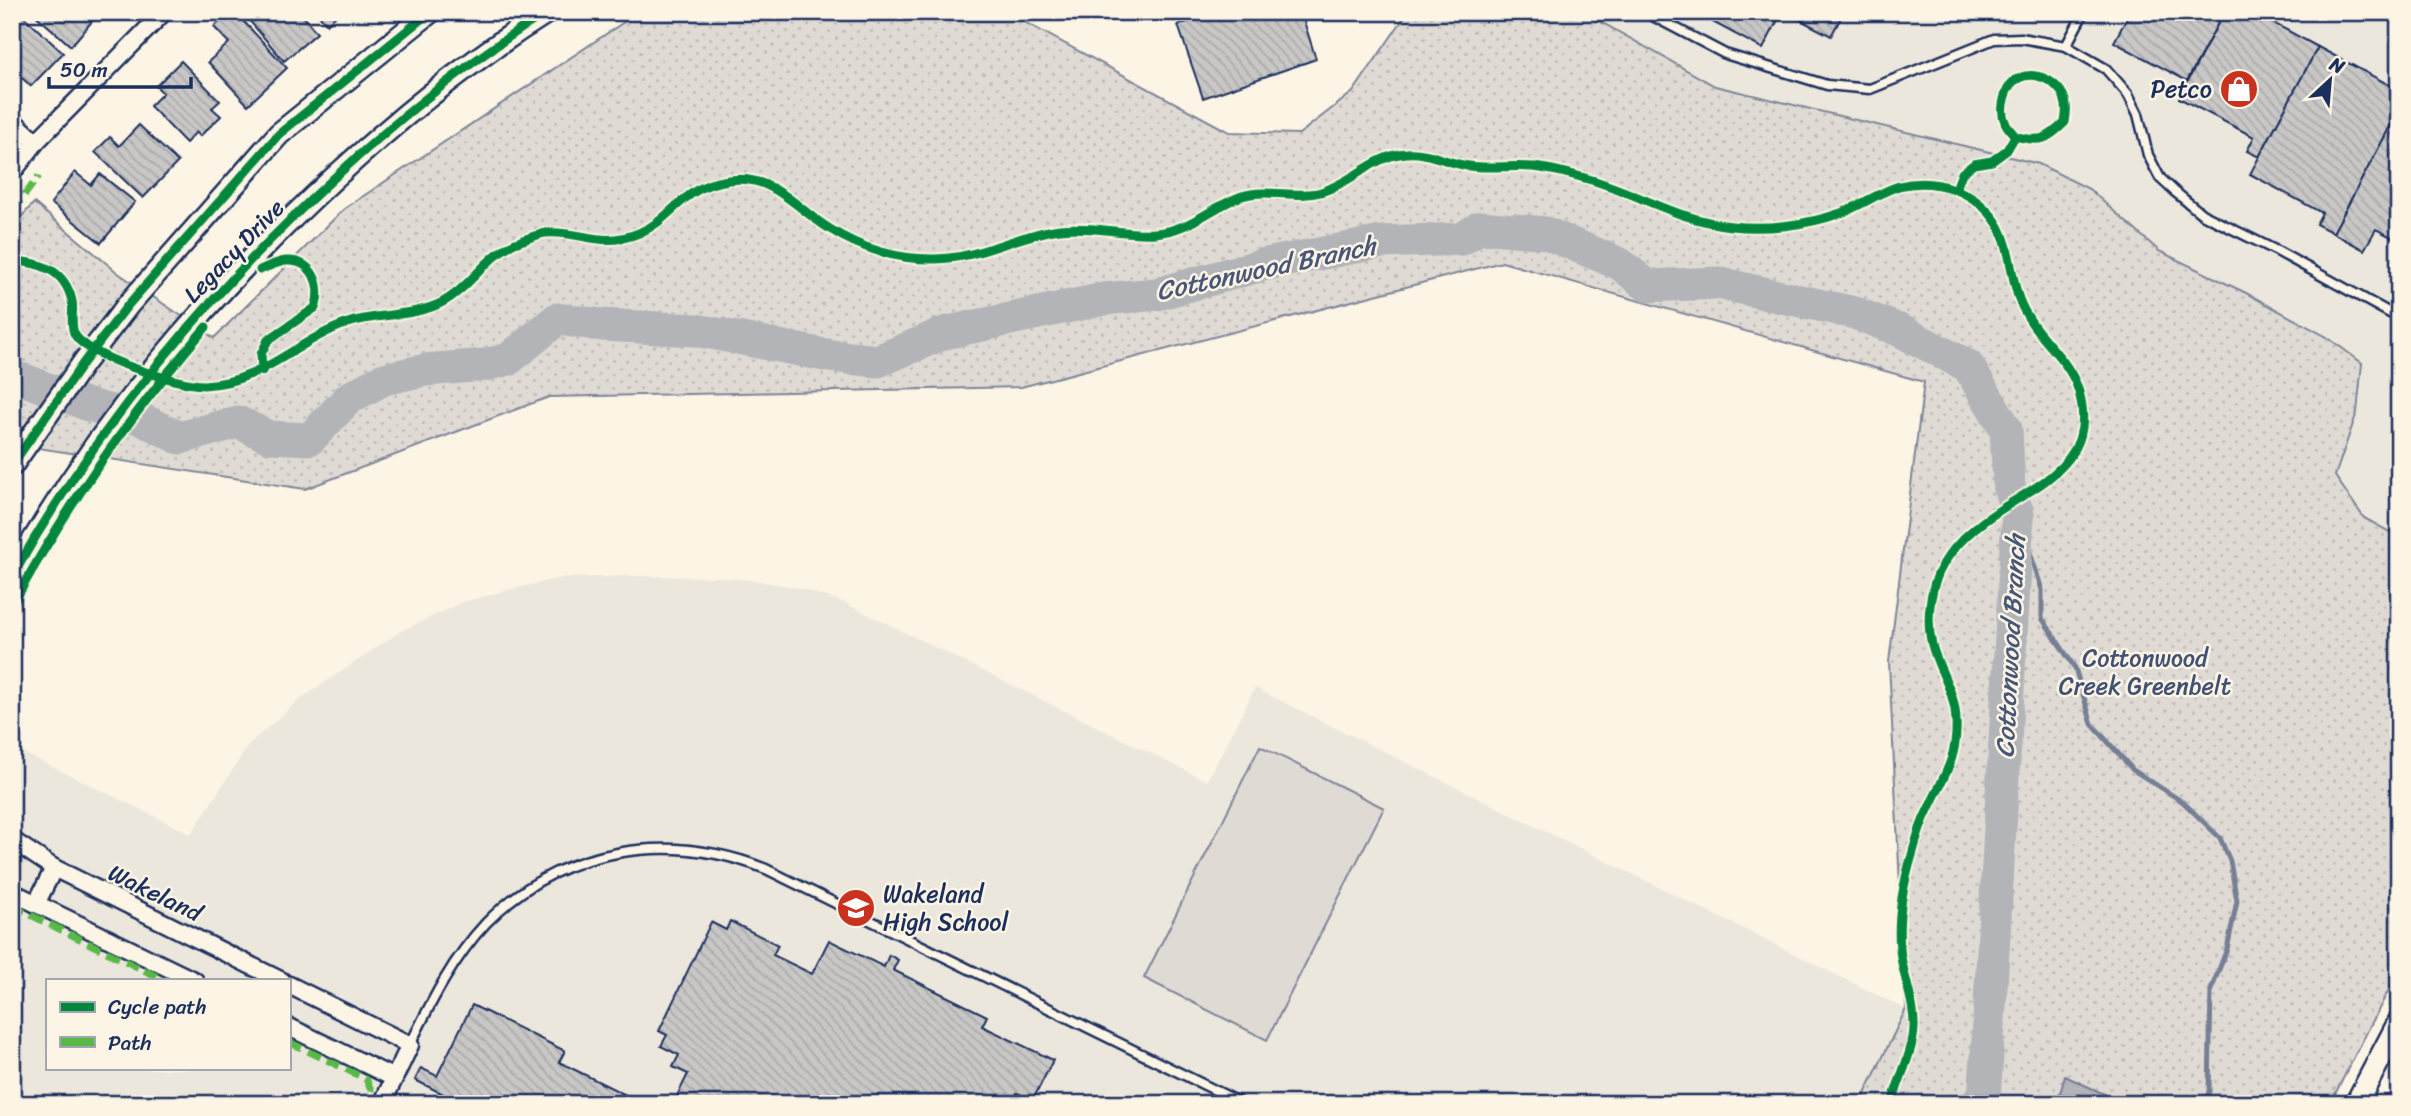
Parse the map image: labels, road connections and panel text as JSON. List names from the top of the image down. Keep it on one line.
{"streets":{"main road":["Legacy Drive"],"street":["Wakeland"]},"water":["Cottonwood Branch"],"parks":["Cottonwood Creek Greenbelt"],"places":{"shop":["Petco"],"school or university":["Wakeland High School"]},"legend":["Cycle path","Path"],"scale_bar":"50 m","north":"top right"}
